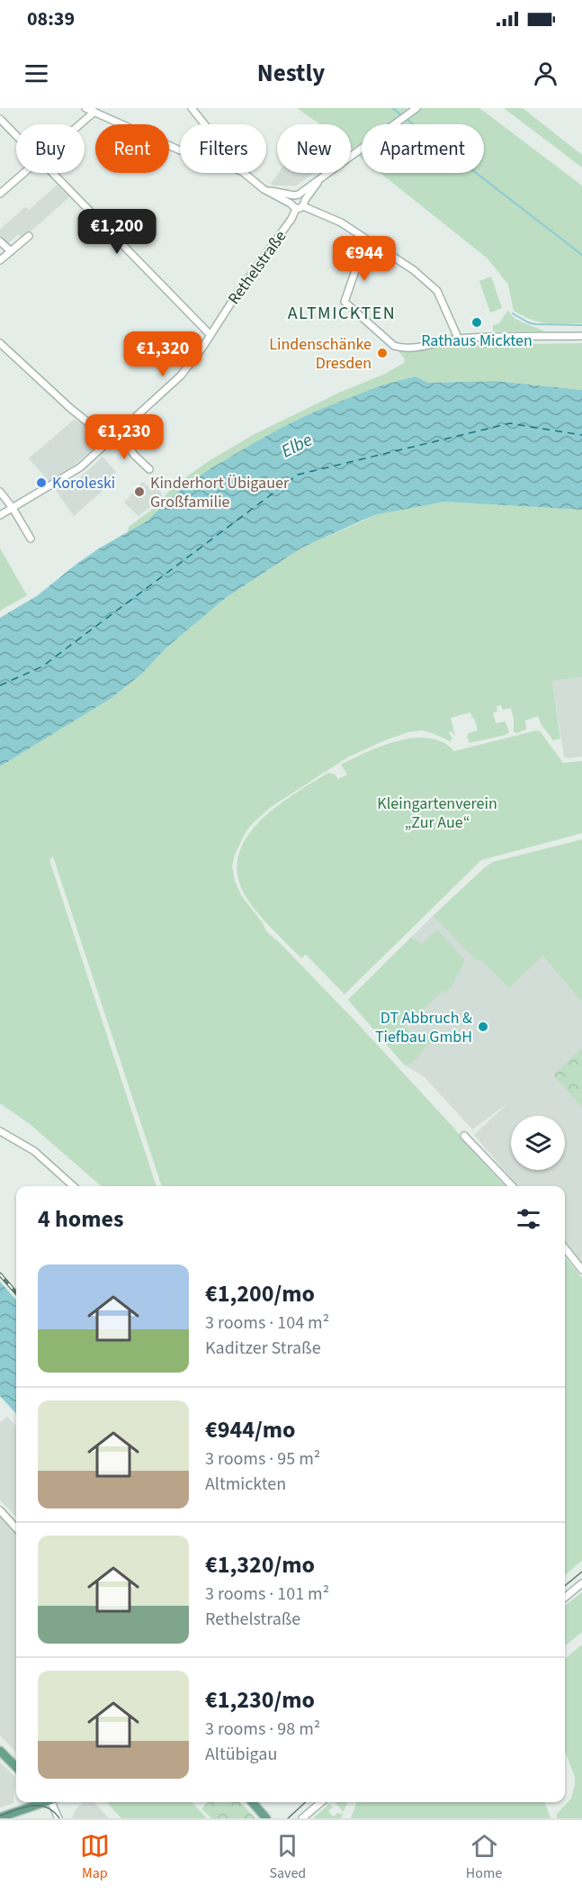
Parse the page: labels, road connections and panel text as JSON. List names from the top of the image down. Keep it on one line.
{"streets":{"street":["Rethelstraße"]},"districts":["ALTMICKTEN"],"water":["Elbe"],"parks":["Kleingartenverein „Zur Aue“"],"places":["Rathaus Mickten","Lindenschänke Dresden","Koroleski","Kinderhort Übigauer Großfamilie","DT Abbruch & Tiefbau GmbH"],"page":{"status":"08:39","header":"Nestly","chip":["Buy","Rent","Filters","New","Apartment"],"price":["€1,200","€944","€1,320","€1,230"],"heading":"4 homes","list":[{"name":"€1,200/mo","note":"3 rooms · 104 m² · Kaditzer Straße"},{"name":"€944/mo","note":"3 rooms · 95 m² · Altmickten"},{"name":"€1,320/mo","note":"3 rooms · 101 m² · Rethelstraße"},{"name":"€1,230/mo","note":"3 rooms · 98 m² · Altübigau"}],"tabs":["Map","Saved","Home"]}}
